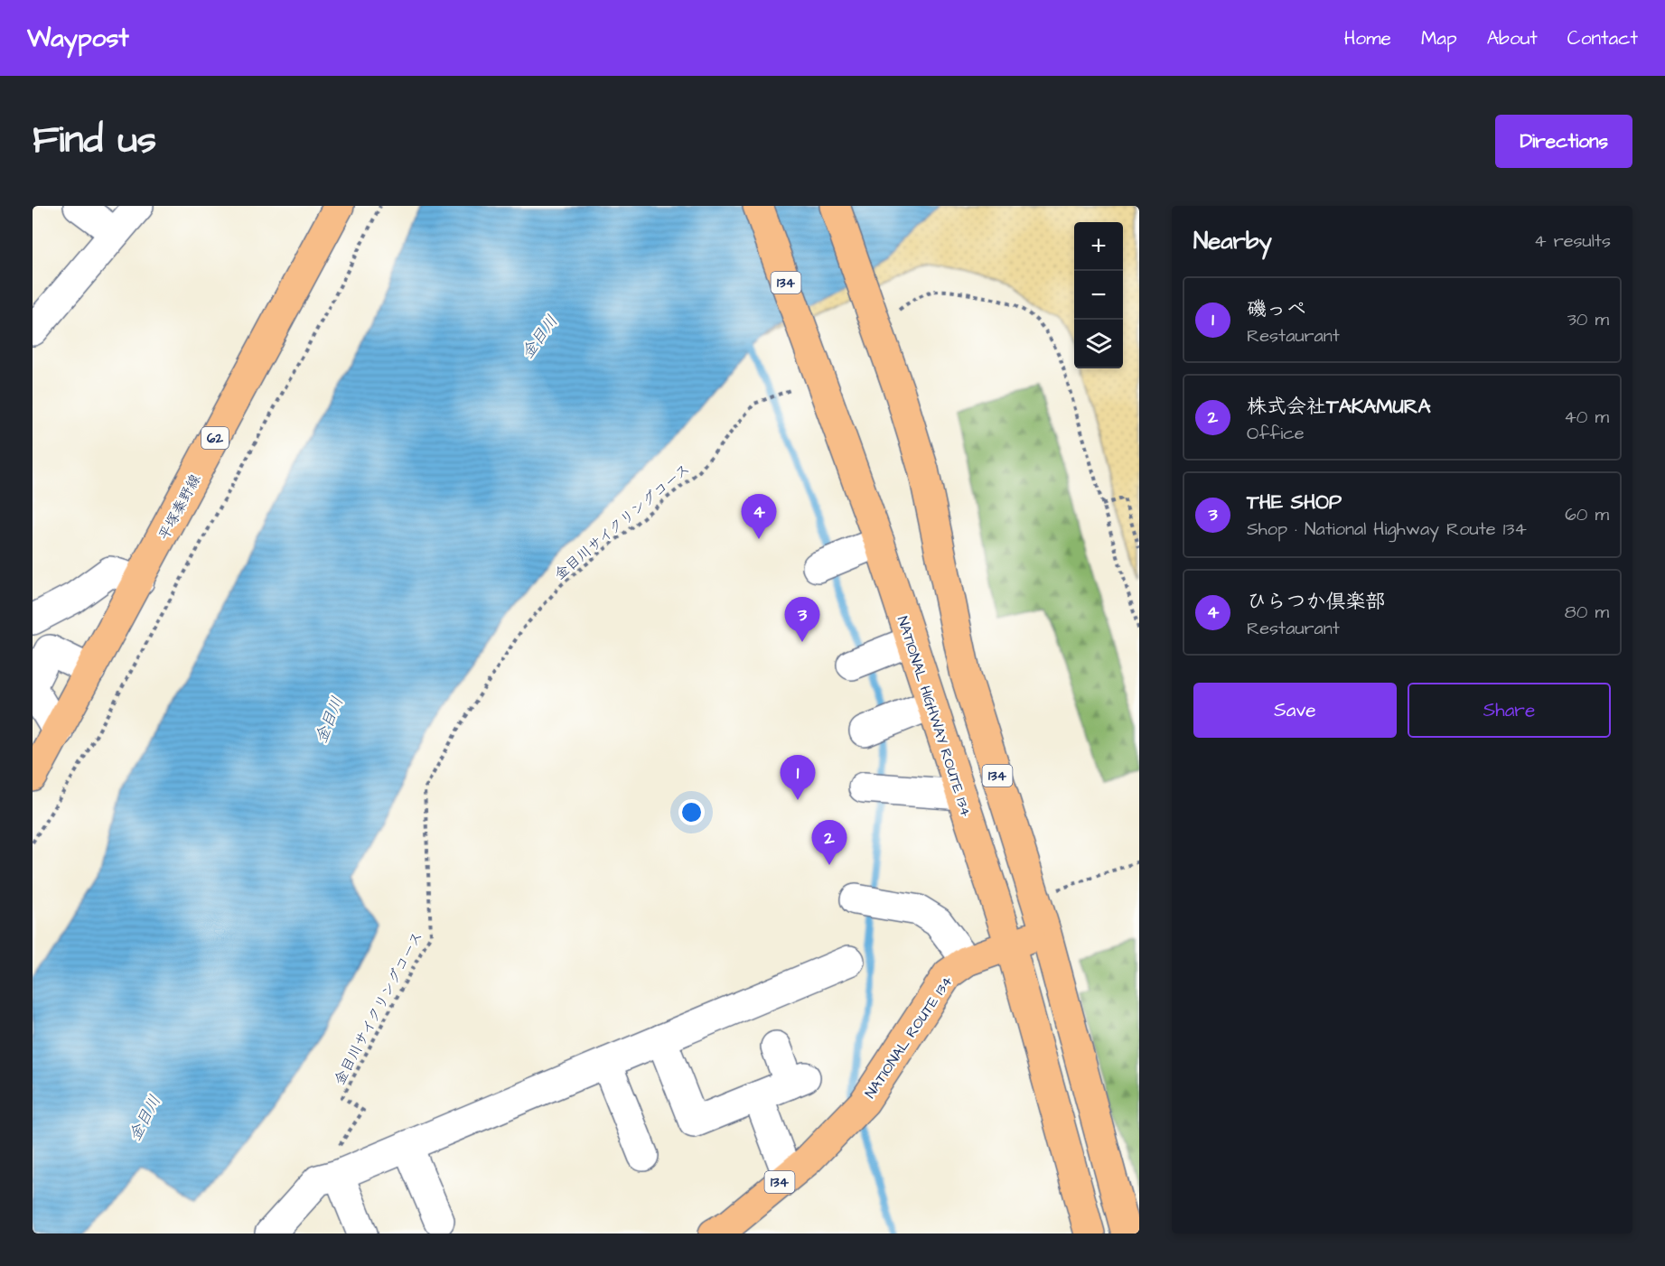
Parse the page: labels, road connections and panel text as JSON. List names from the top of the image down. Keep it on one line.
{"streets":{"main road":["134","62","平塚秦野線","NATIONAL HIGHWAY ROUTE 134","NATIONAL ROUTE 134"],"path":["金目川サイクリングコース"]},"crossings":[["134","NATIONAL ROUTE 134"],["NATIONAL HIGHWAY ROUTE 134","NATIONAL ROUTE 134"]],"water":["金目川"],"page":{"header":"Waypost","nav":["Home","Map","About","Contact"],"title":"Find us","buttons":["Directions",["Save","Share"]],"heading":["Nearby","4 results"],"map_buttons":["+","−"],"list":[{"mark":"1","name":"磯っペ","note":"Restaurant","value":"30 m"},{"mark":"2","name":"株式会社TAKAMURA","note":"Office","value":"40 m"},{"mark":"3","name":"THE SHOP","note":"Shop · National Highway Route 134","value":"60 m"},{"mark":"4","name":"ひらつか倶楽部","note":"Restaurant","value":"80 m"}],"pins":["4","3","1","2"]}}
